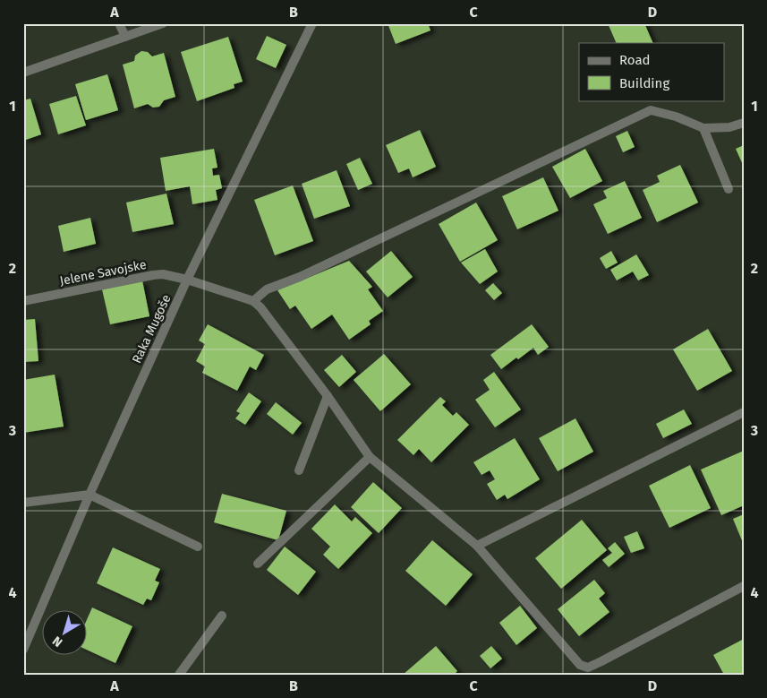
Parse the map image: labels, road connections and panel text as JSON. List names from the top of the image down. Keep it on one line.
{"streets":{"street":["Jelene Savojske","Raka Mugoše"]},"crossings":[["Jelene Savojske","Raka Mugoše"]],"legend":["Road","Building"],"north":"bottom left","grid":{"columns":["A","B","C","D"],"rows":["1","2","3","4"]}}
